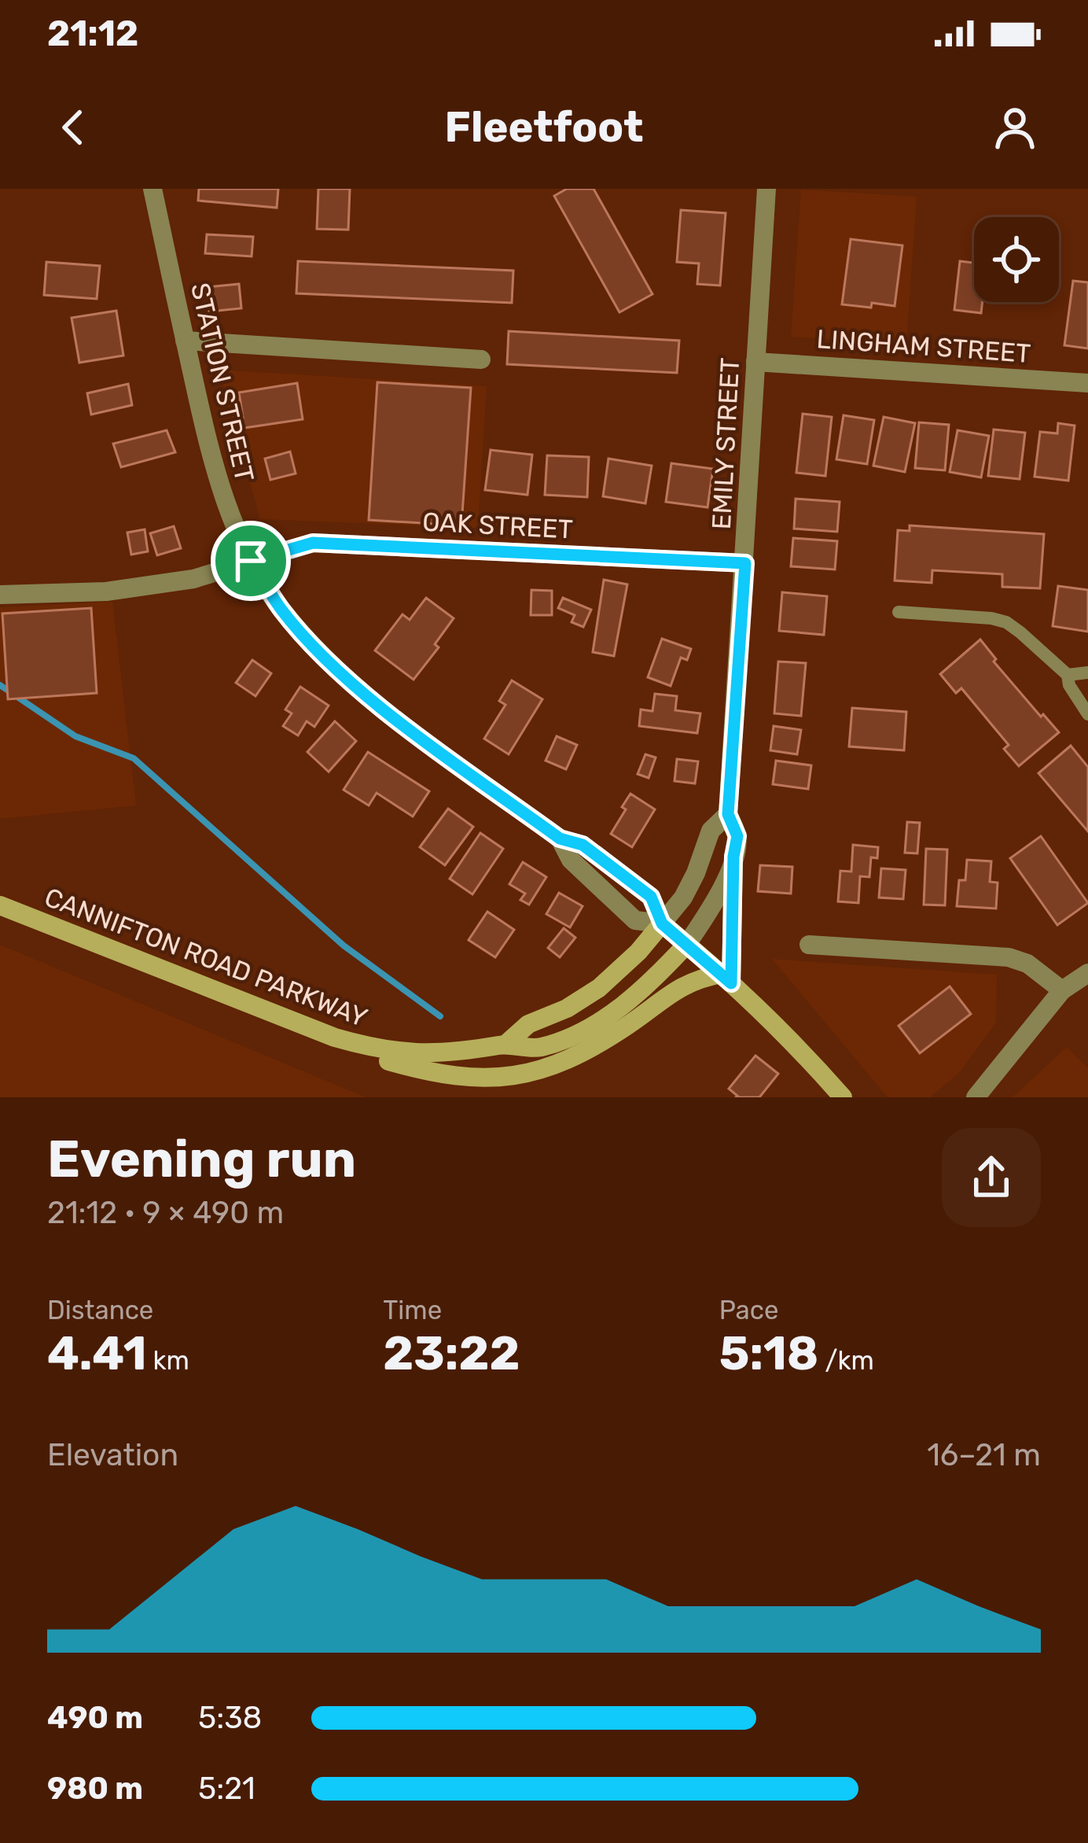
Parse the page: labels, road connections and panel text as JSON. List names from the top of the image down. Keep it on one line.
{"streets":{"main road":["STATION STREET","CANNIFTON ROAD PARKWAY"],"street":["LINGHAM STREET","EMILY STREET","OAK STREET"]},"crossings":[["LINGHAM STREET","EMILY STREET"],["STATION STREET","EMILY STREET"],["STATION STREET","OAK STREET"],["STATION STREET","CANNIFTON ROAD PARKWAY"],["EMILY STREET","OAK STREET"],["EMILY STREET","CANNIFTON ROAD PARKWAY"]],"page":{"status":"21:12","header":"Fleetfoot","heading":["Evening run","21:12 · 9 × 490 m"],"stats":[["Distance","4.41 km"],["Time","23:22"],["Pace","5:18 /km"]],"chart":["Elevation","16–21 m"],"list":[{"name":"490 m","note":"5:38"},{"name":"980 m","note":"5:21"}]}}
